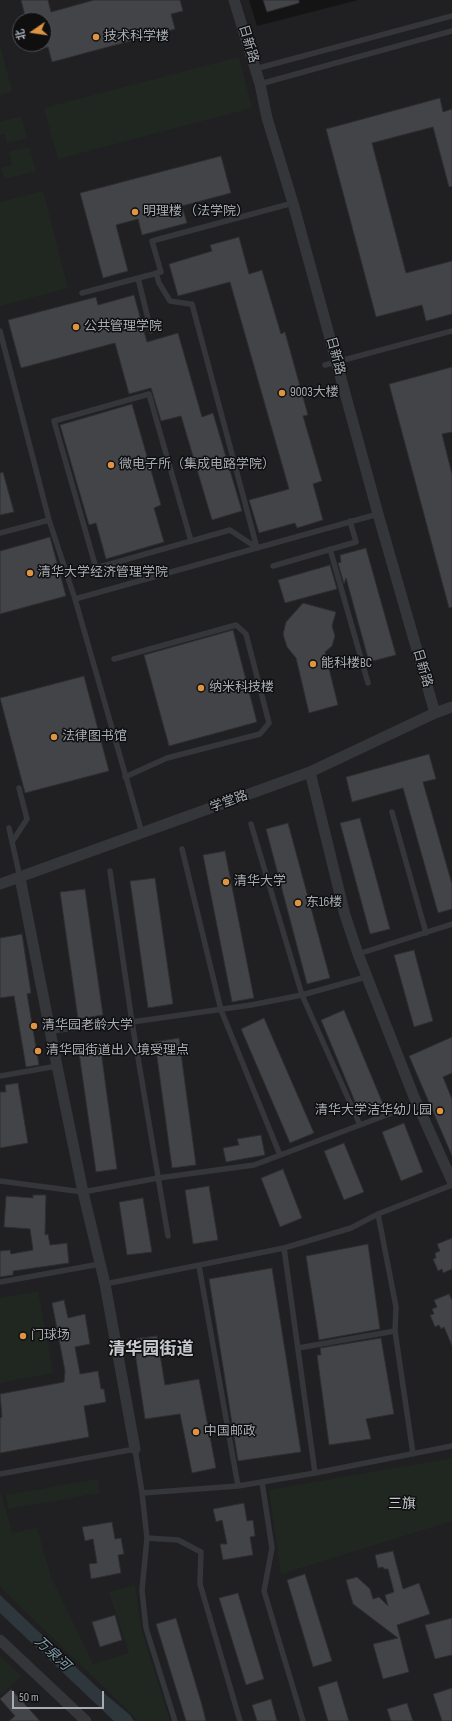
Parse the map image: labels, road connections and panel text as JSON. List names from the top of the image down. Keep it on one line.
{"streets":{"street":["日新路","学堂路"]},"crossings":[["日新路","学堂路"]],"districts":["清华园街道","三旗"],"water":["万泉河"],"places":["技术科学楼","明理楼 （法学院）","公共管理学院","9003大楼","微电子所（集成电路学院）","清华大学经济管理学院","能科楼BC","纳米科技楼","法律图书馆","清华大学","东16楼","清华园老龄大学","清华园街道出入境受理点","清华大学洁华幼儿园","门球场","中国邮政"],"scale_bar":"50 m","north":"left"}
